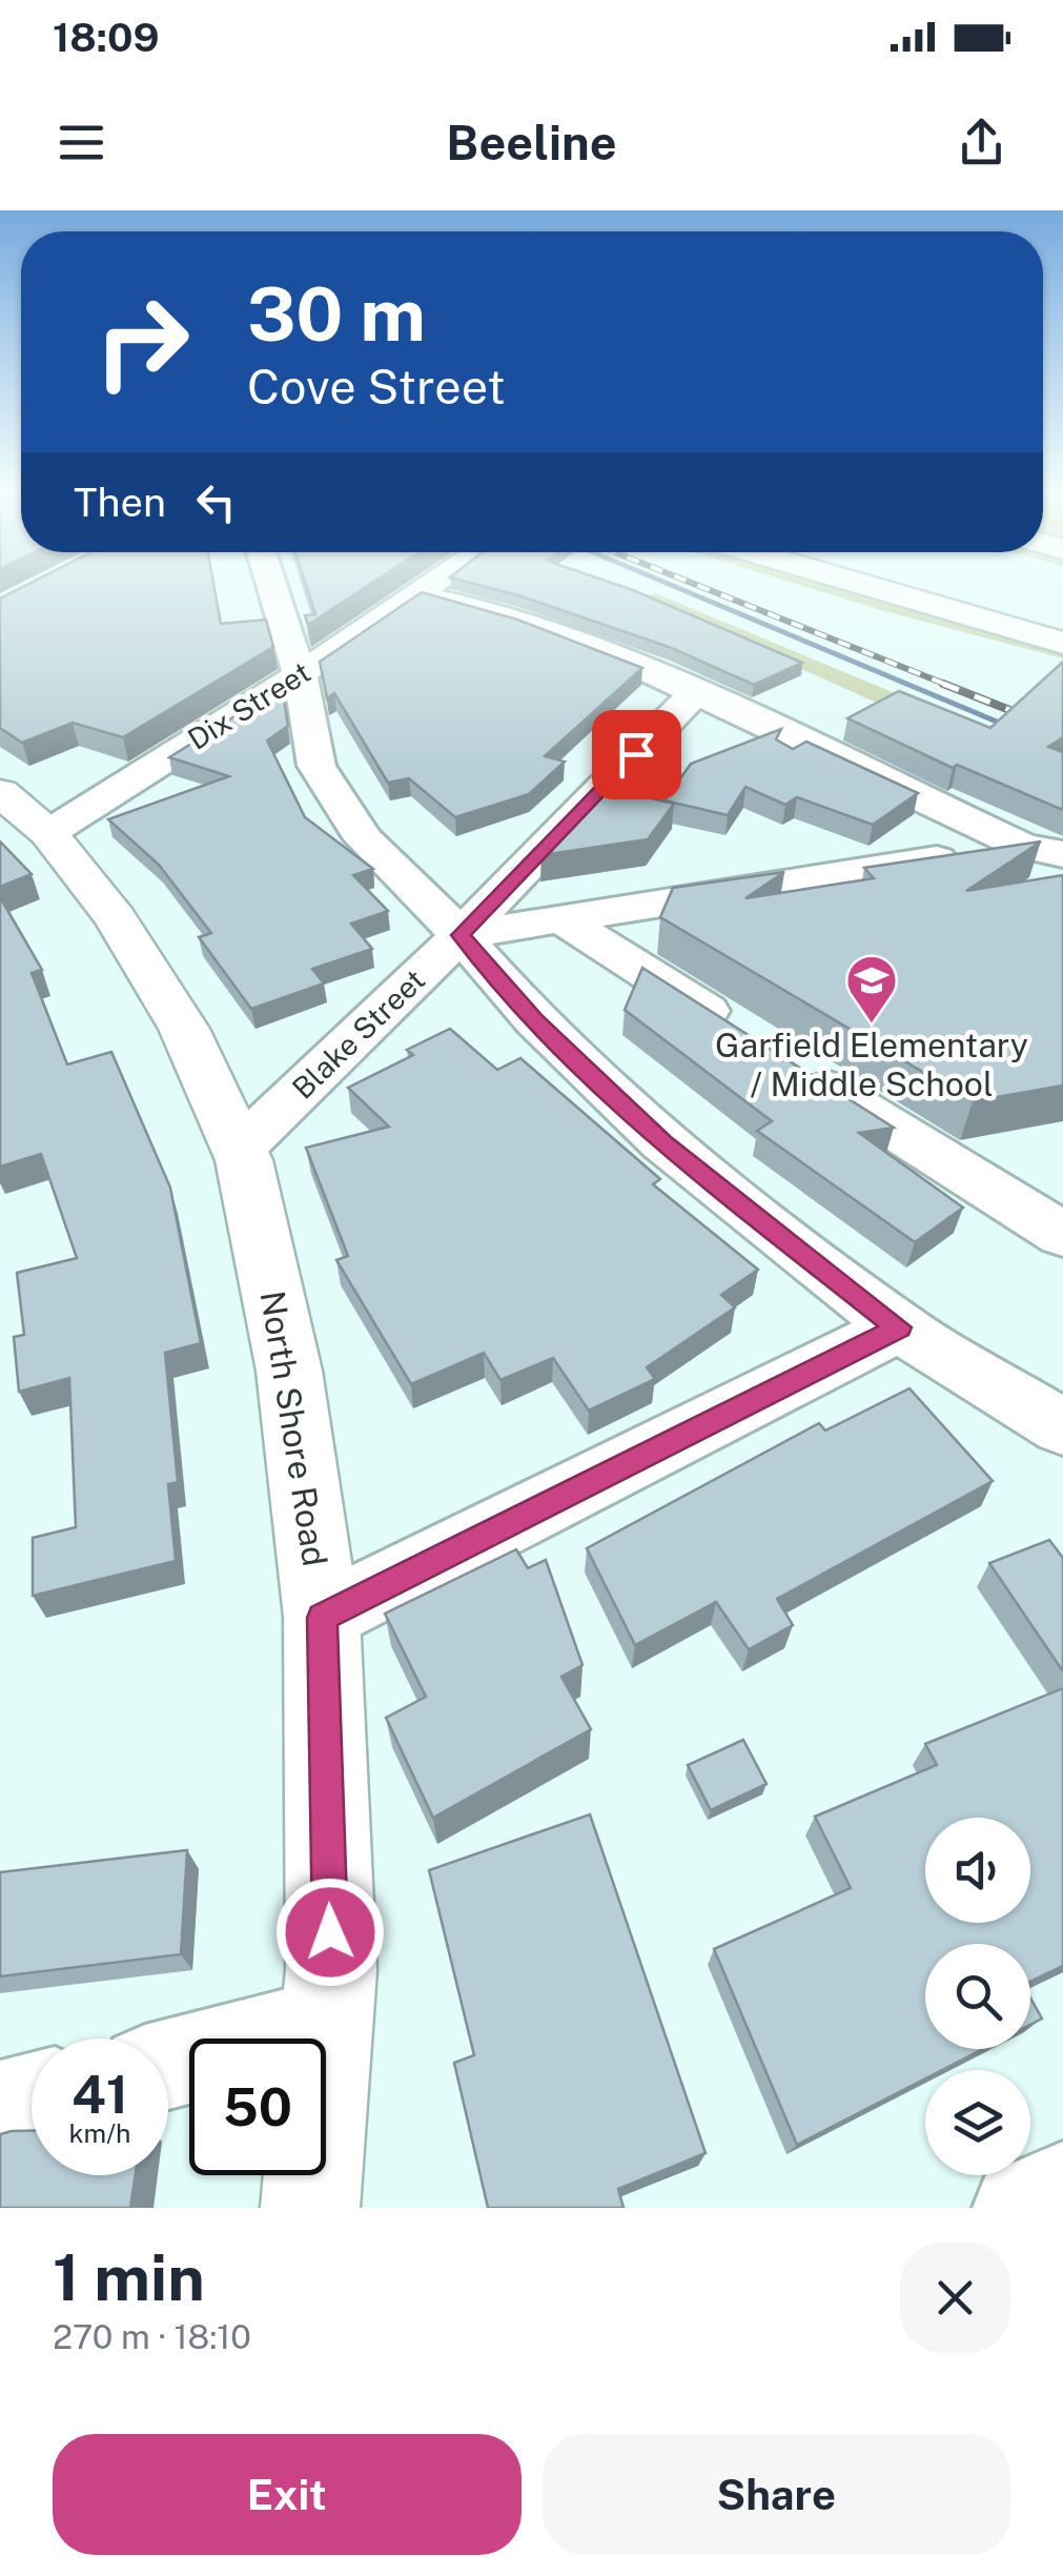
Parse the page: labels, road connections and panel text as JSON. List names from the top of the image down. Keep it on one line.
{"streets":{"main road":["North Shore Road"],"street":["Dix Street","Blake Street"]},"crossings":[["Dix Street","North Shore Road"],["Blake Street","North Shore Road"]],"places":{"school or university":["Garfield Elementary / Middle School"]},"page":{"status":"18:09","header":"Beeline","turn":["30 m","Cove Street"],"then":"Then","speed":"41 km/h","limit":"50","heading":["1 min","270 m · 18:10"],"buttons":["Exit","Share"]}}
